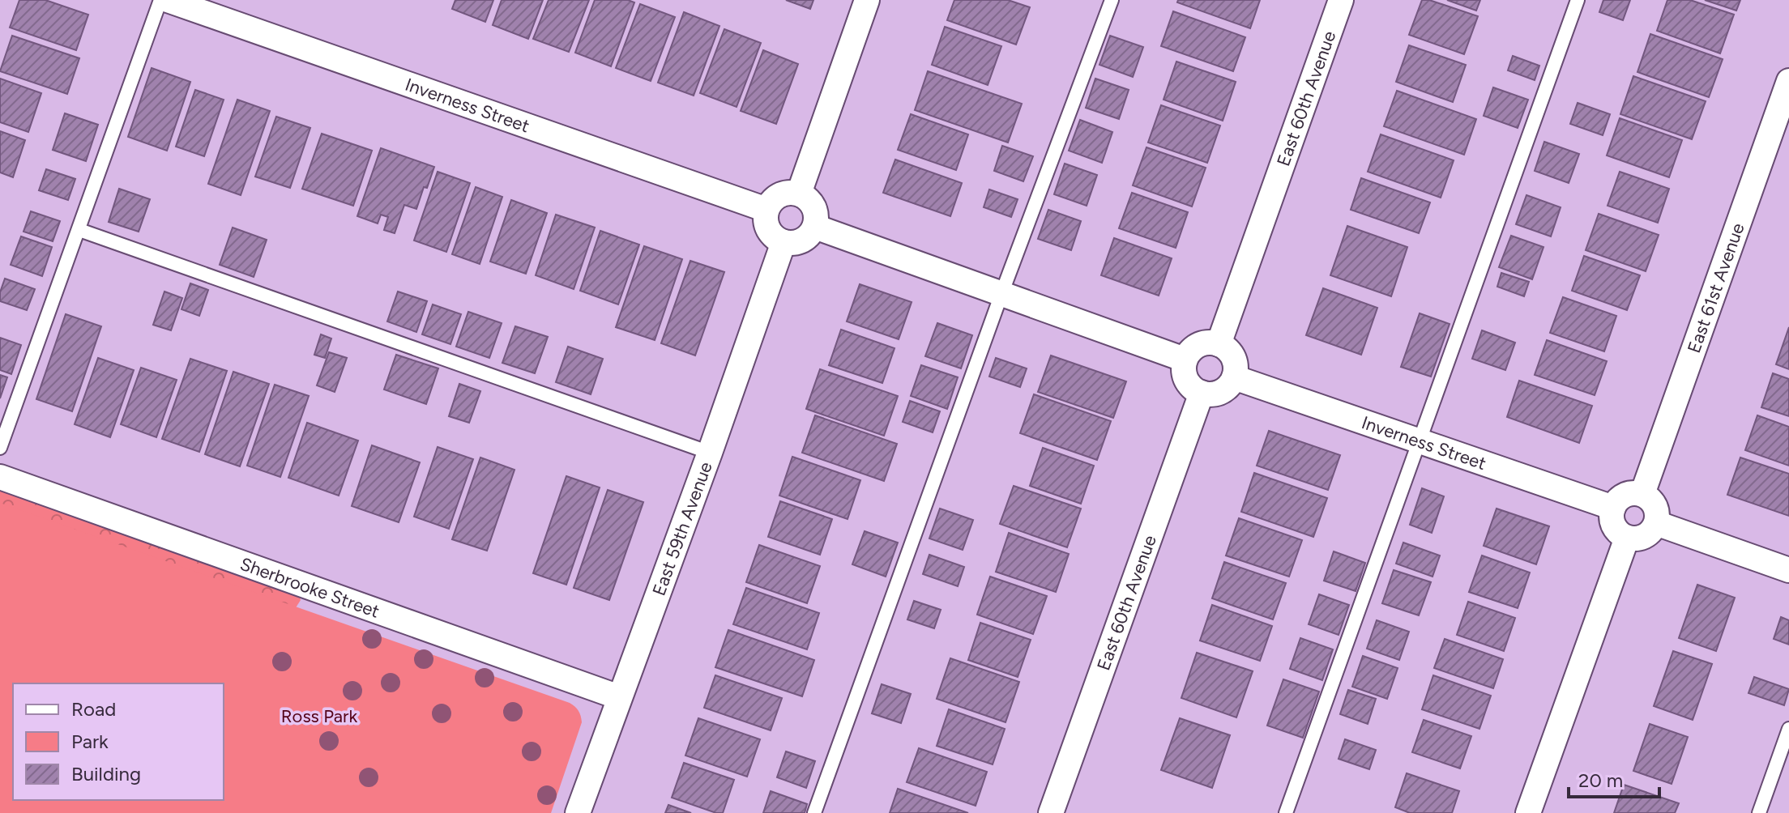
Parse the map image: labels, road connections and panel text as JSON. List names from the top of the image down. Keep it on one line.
{"streets":{"street":["East 60th Avenue","Inverness Street","East 61st Avenue","East 59th Avenue","Sherbrooke Street"]},"crossings":[["East 60th Avenue","Inverness Street"],["Inverness Street","East 61st Avenue"],["Inverness Street","East 59th Avenue"],["East 59th Avenue","Sherbrooke Street"]],"parks":["Ross Park"],"legend":["Road","Park","Building"],"scale_bar":"20 m"}
